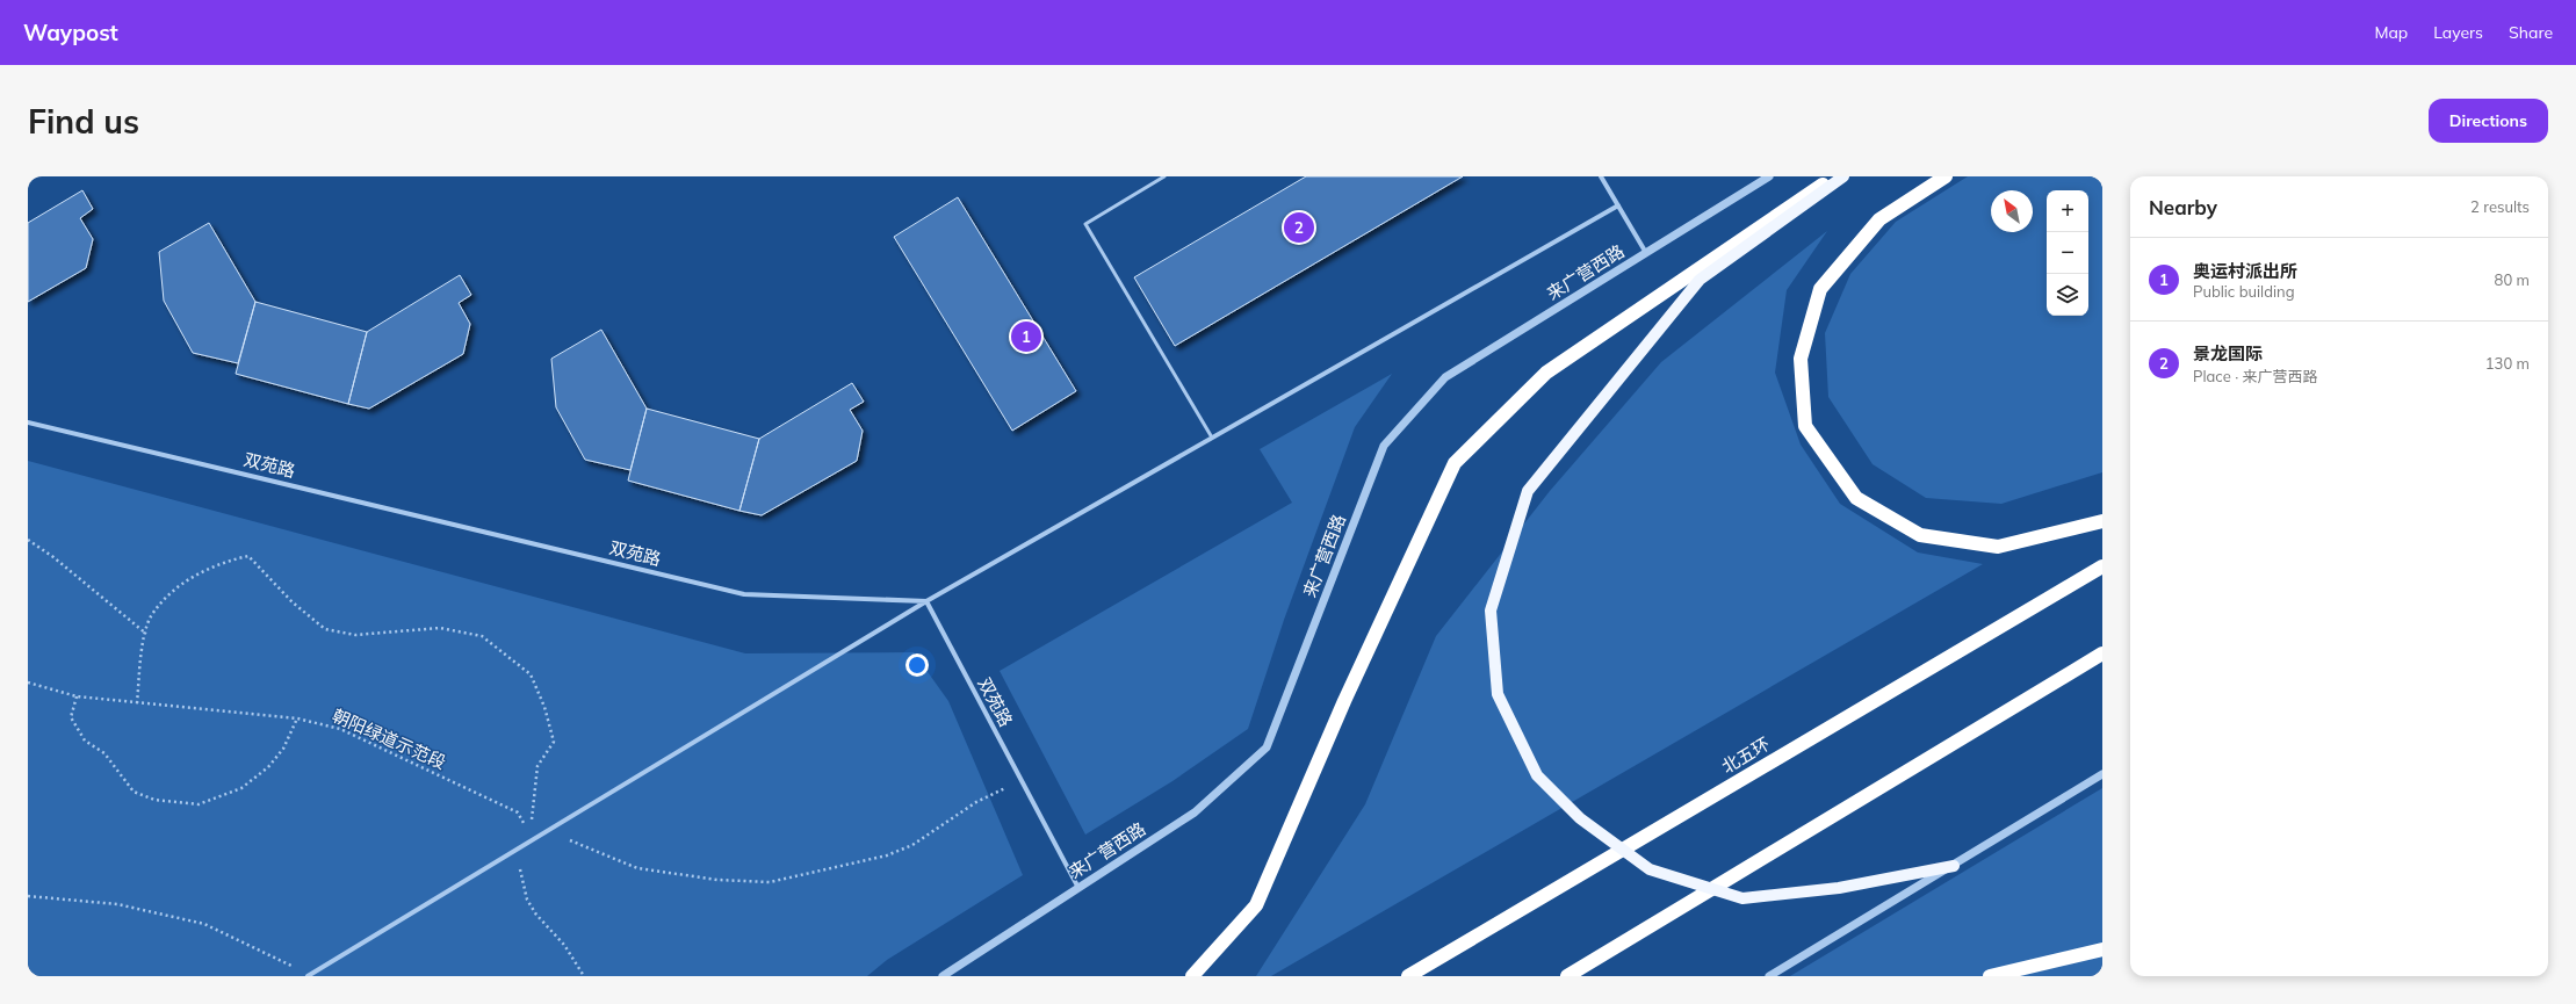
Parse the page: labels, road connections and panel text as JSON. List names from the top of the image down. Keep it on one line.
{"streets":{"highway":["北五环"],"street":["来广营西路","双苑路"],"path":["朝阳绿道示范段"]},"crossings":[["来广营西路","双苑路"]],"north":"top left","page":{"header":"Waypost","nav":["Map","Layers","Share"],"buttons":"Directions","title":"Find us","heading":["Nearby","2 results"],"map_buttons":["+","−"],"pins":["2","1"],"list":[{"mark":"1","name":"奥运村派出所","note":"Public building","value":"80 m"},{"mark":"2","name":"景龙国际","note":"Place · 来广营西路","value":"130 m"}]}}
